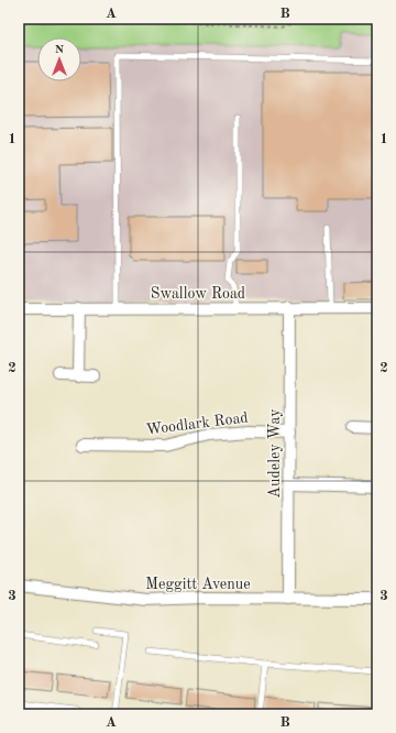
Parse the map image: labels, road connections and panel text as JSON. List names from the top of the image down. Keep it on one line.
{"streets":{"street":["Swallow Road","Woodlark Road","Audeley Way","Meggitt Avenue"]},"crossings":[["Swallow Road","Audeley Way"],["Woodlark Road","Audeley Way"],["Audeley Way","Meggitt Avenue"]],"north":"top","grid":{"columns":["A","B"],"rows":["1","2","3"]}}
